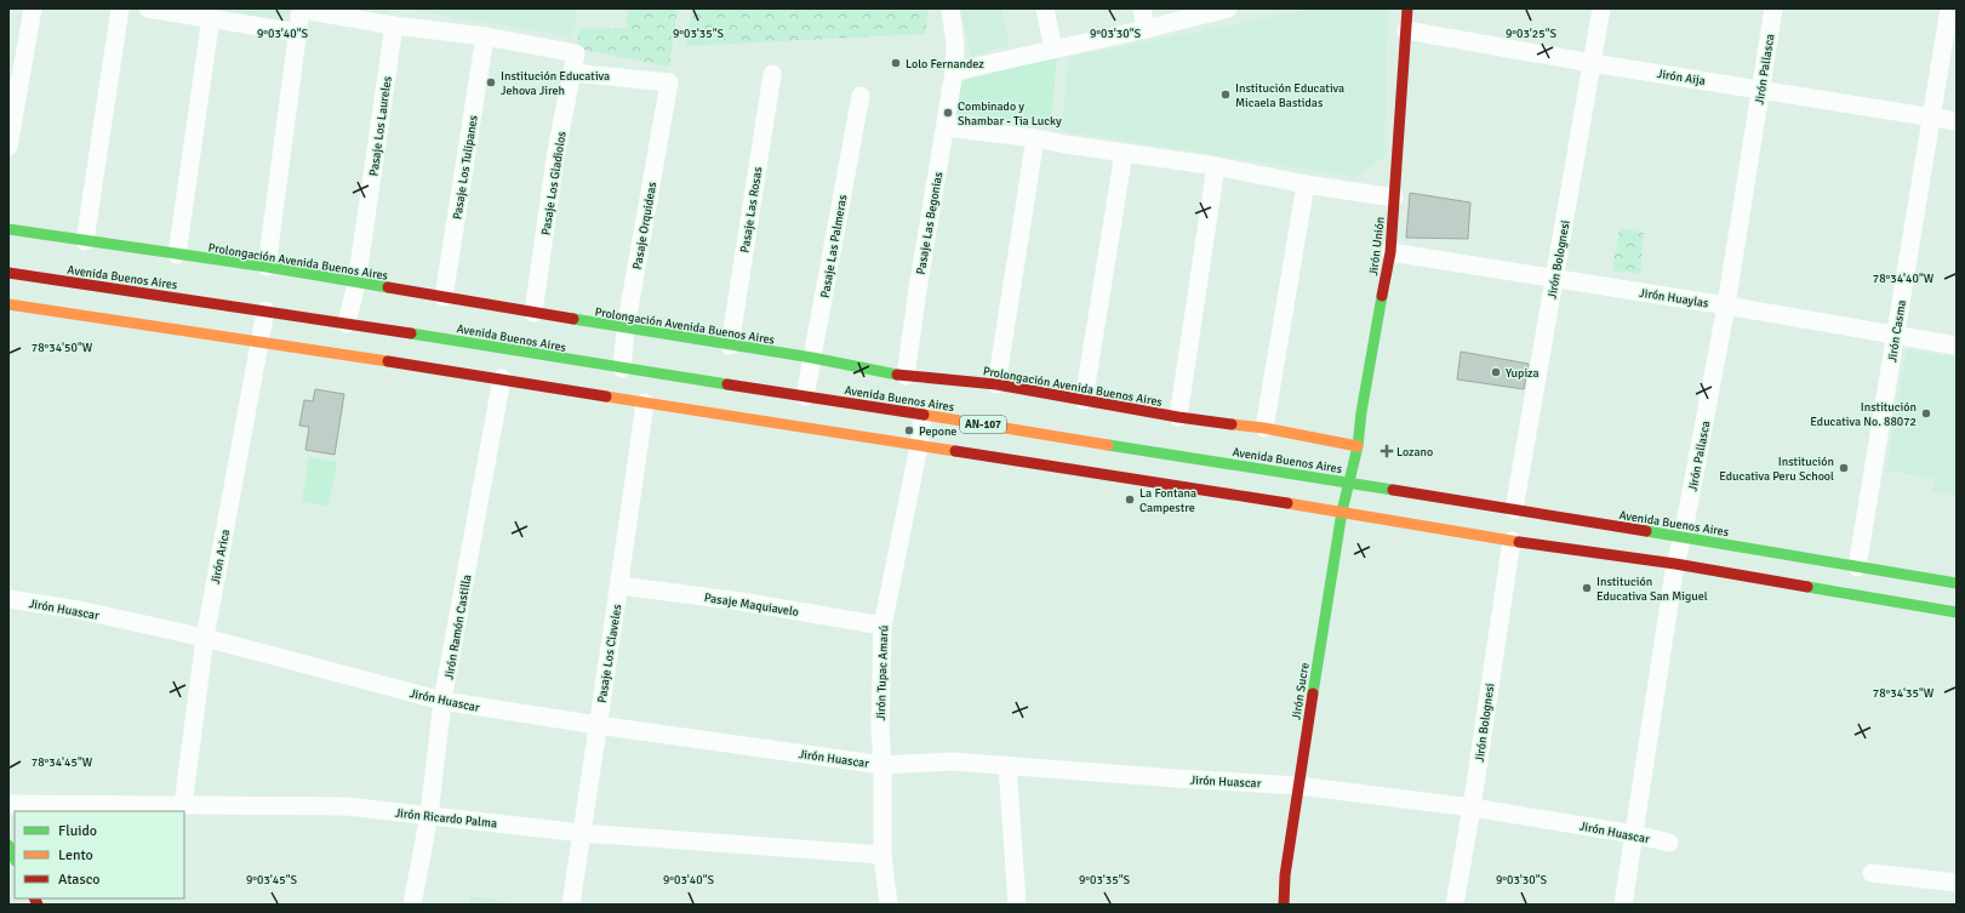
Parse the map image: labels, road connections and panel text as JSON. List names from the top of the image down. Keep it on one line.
{"streets":{"main road":["Jirón Unión","Prolongación Avenida Buenos Aires","Avenida Buenos Aires","AN-107","Jirón Sucre"],"street":["Jirón Pallasca","Jirón Aija","Pasaje Los Laureles","Pasaje Los Tulipanes","Pasaje Los Gladiolos","Pasaje Las Rosas","Pasaje Las Begonias","Pasaje Orquideas","Pasaje Las Palmeras","Jirón Bolognesi","Jirón Huaylas","Jirón Casma","Jirón Arica","Pasaje Maquiavelo","Jirón Huascar","Jirón Ramón Castilla","Pasaje Los Claveles","Jirón Tupac Amarú","Jirón Ricardo Palma"]},"crossings":[["Jirón Pallasca","Jirón Aija"],["Jirón Pallasca","Avenida Buenos Aires"],["Jirón Pallasca","Jirón Huaylas"],["Jirón Pallasca","Jirón Huascar"],["Jirón Aija","Jirón Unión"],["Jirón Aija","Jirón Bolognesi"],["Jirón Aija","Jirón Casma"],["Pasaje Los Laureles","Prolongación Avenida Buenos Aires"],["Pasaje Los Laureles","Avenida Buenos Aires"],["Pasaje Los Tulipanes","Pasaje Los Gladiolos"],["Pasaje Los Tulipanes","Prolongación Avenida Buenos Aires"],["Pasaje Los Gladiolos","Pasaje Orquideas"],["Pasaje Los Gladiolos","Prolongación Avenida Buenos Aires"],["Pasaje Las Rosas","Prolongación Avenida Buenos Aires"],["Pasaje Las Begonias","Prolongación Avenida Buenos Aires"],["Pasaje Orquideas","Prolongación Avenida Buenos Aires"],["Pasaje Orquideas","Avenida Buenos Aires"],["Pasaje Las Palmeras","Prolongación Avenida Buenos Aires"],["Pasaje Las Palmeras","Avenida Buenos Aires"],["Jirón Unión","Prolongación Avenida Buenos Aires"],["Jirón Unión","Avenida Buenos Aires"],["Jirón Unión","Jirón Huaylas"],["Jirón Unión","Jirón Sucre"],["Jirón Bolognesi","Avenida Buenos Aires"],["Jirón Bolognesi","Jirón Huaylas"],["Jirón Bolognesi","Jirón Huascar"],["Avenida Buenos Aires","Jirón Casma"],["Avenida Buenos Aires","Jirón Arica"],["Avenida Buenos Aires","Jirón Tupac Amarú"],["Avenida Buenos Aires","Jirón Sucre"],["Jirón Huaylas","Jirón Casma"],["Jirón Arica","Jirón Huascar"],["Jirón Arica","Jirón Ricardo Palma"],["Pasaje Maquiavelo","Pasaje Los Claveles"],["Pasaje Maquiavelo","Jirón Tupac Amarú"],["Jirón Huascar","Jirón Ramón Castilla"],["Jirón Huascar","Pasaje Los Claveles"],["Jirón Huascar","Jirón Tupac Amarú"],["Jirón Huascar","Jirón Sucre"],["Jirón Ramón Castilla","Jirón Ricardo Palma"],["Pasaje Los Claveles","Jirón Ricardo Palma"],["Jirón Tupac Amarú","Jirón Ricardo Palma"]],"places":{"other":["Lolo Fernandez","Institución Educativa Jehova Jireh","Institución Educativa Micaela Bastidas","Combinado y Shambar - Tia Lucky","Yupiza","Institución Educativa No. 88072","Pepone","Institución Educativa Peru School","La Fontana Campestre","Institución Educativa San Miguel"],"health":["Lozano"]},"legend":["Fluido","Lento","Atasco"],"coordinates":["9°03'40\"S","9°03'35\"S","9°03'30\"S","9°03'25\"S","78°34'40\"W","78°34'50\"W","78°34'35\"W","78°34'45\"W","9°03'45\"S"]}
